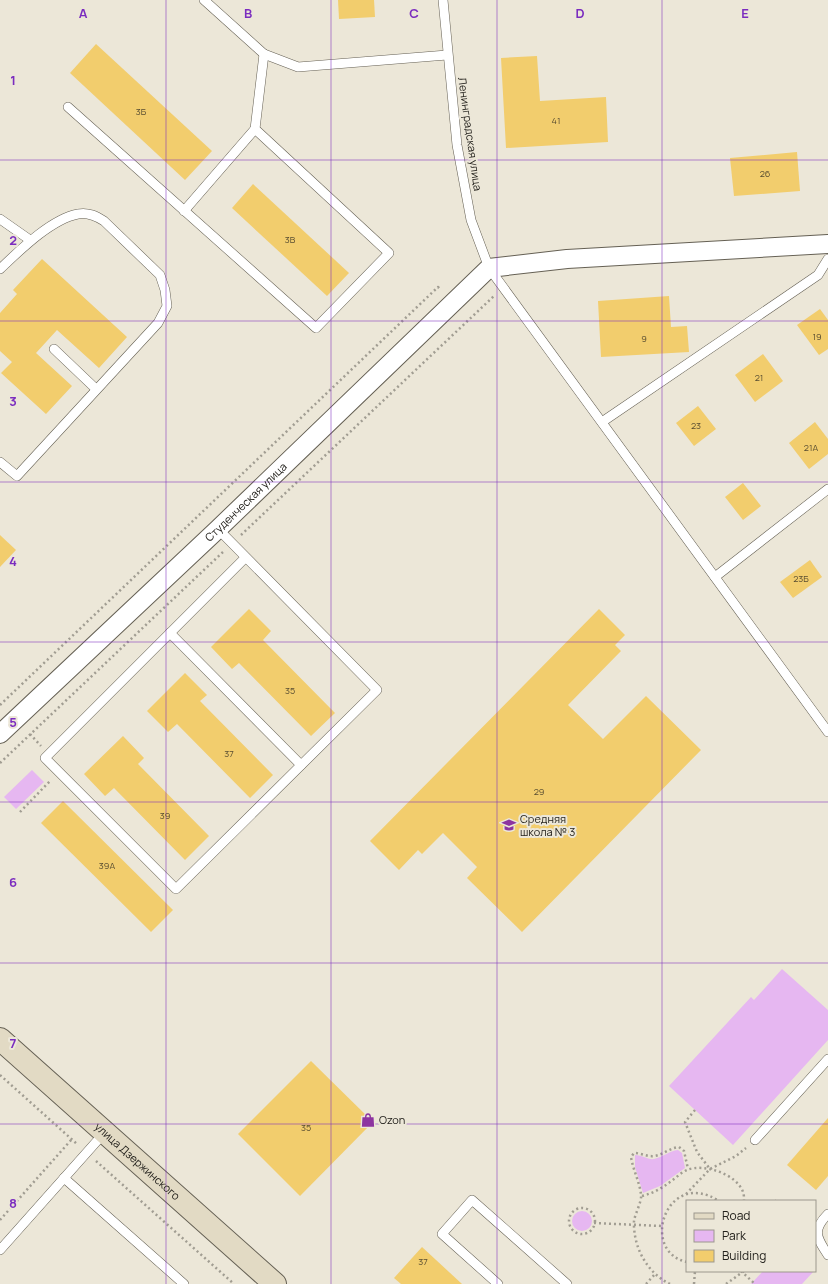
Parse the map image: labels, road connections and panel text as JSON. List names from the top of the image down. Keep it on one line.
{"streets":{"street":["Студенческая улица","улица Дзержинского"],"lane":["Ленинградская улица"]},"crossings":[["Ленинградская улица","Студенческая улица"]],"places":{"school or university":["Средняя школа № 3"],"shop":["Ozon"]},"house_numbers":["3Б","41","26","3В","19","9","21","23","21А","23Б","35","37","29","39","39А","35","37"],"legend":["Road","Park","Building"],"grid":{"columns":["A","B","C","D","E"],"rows":["1","2","3","4","5","6","7","8"]}}
